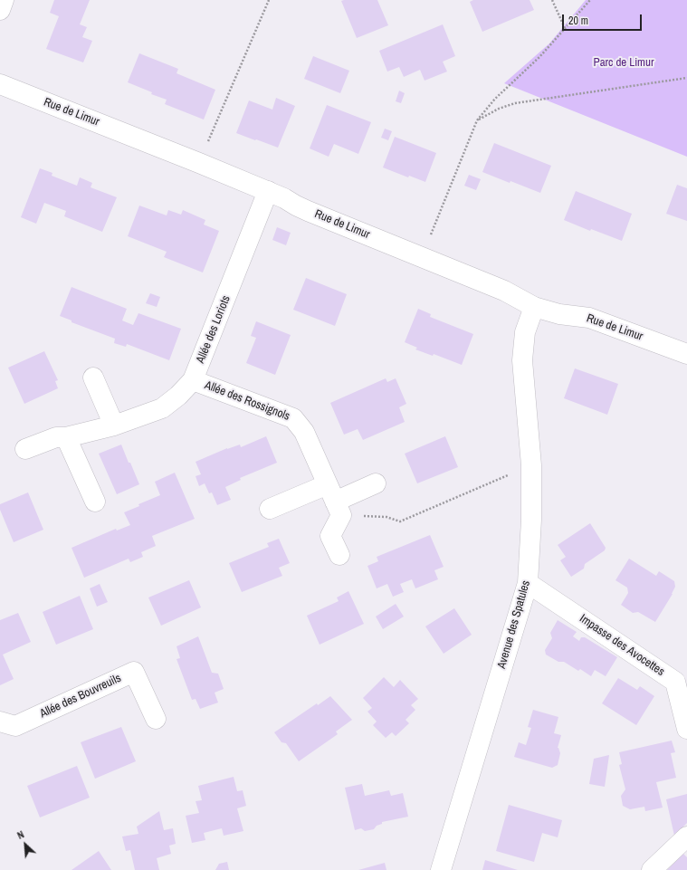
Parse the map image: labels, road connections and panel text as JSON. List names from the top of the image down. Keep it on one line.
{"streets":{"street":["Rue de Limur","Allée des Loriots","Allée des Rossignols","Avenue des Spatules","Impasse des Avocettes","Allée des Bouvreuils"]},"crossings":[["Rue de Limur","Allée des Loriots"],["Rue de Limur","Avenue des Spatules"],["Allée des Loriots","Allée des Rossignols"],["Avenue des Spatules","Impasse des Avocettes"]],"parks":["Parc de Limur"],"scale_bar":"20 m","north":"top left"}
